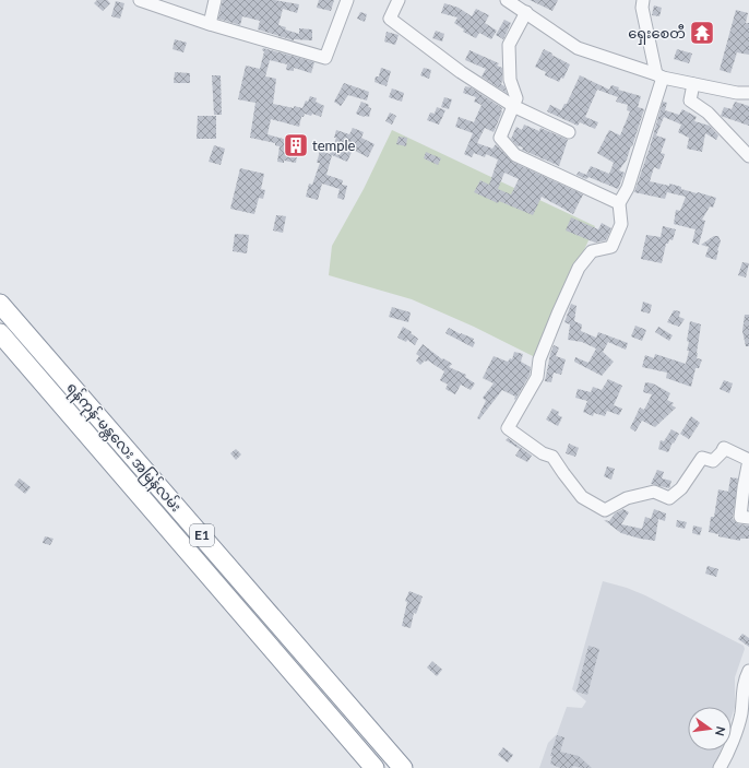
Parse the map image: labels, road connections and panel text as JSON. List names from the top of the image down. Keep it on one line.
{"streets":{"highway":["ရန်ကုန်-မန္တလေး အမြန်လမ်း","E1"]},"places":{"temple":["ရှေးစေတီ"],"building":["temple"]},"north":"right"}
